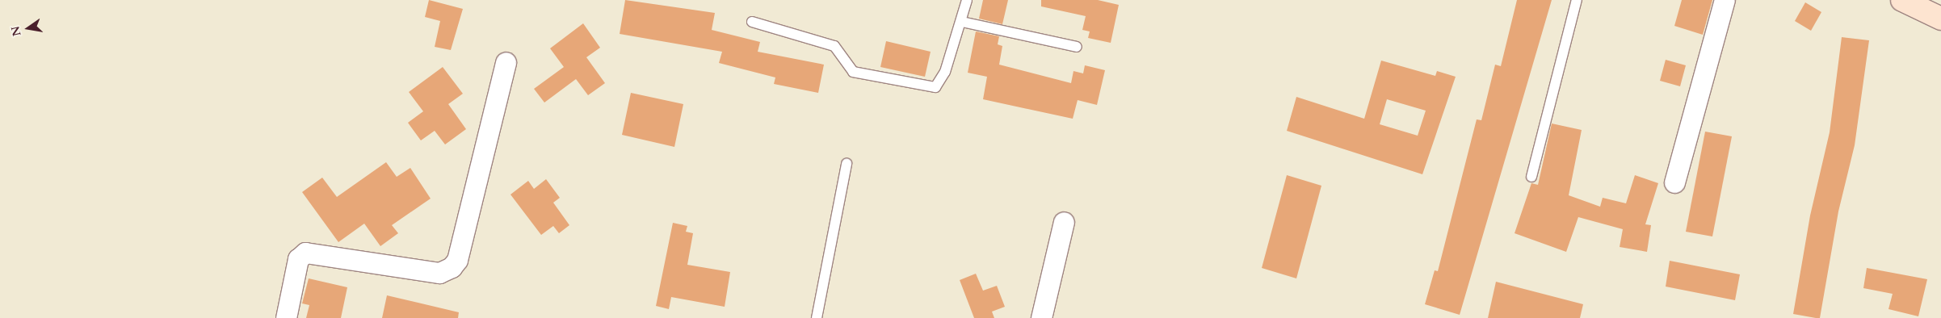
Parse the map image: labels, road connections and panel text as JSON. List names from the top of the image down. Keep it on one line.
{"north":"left"}
